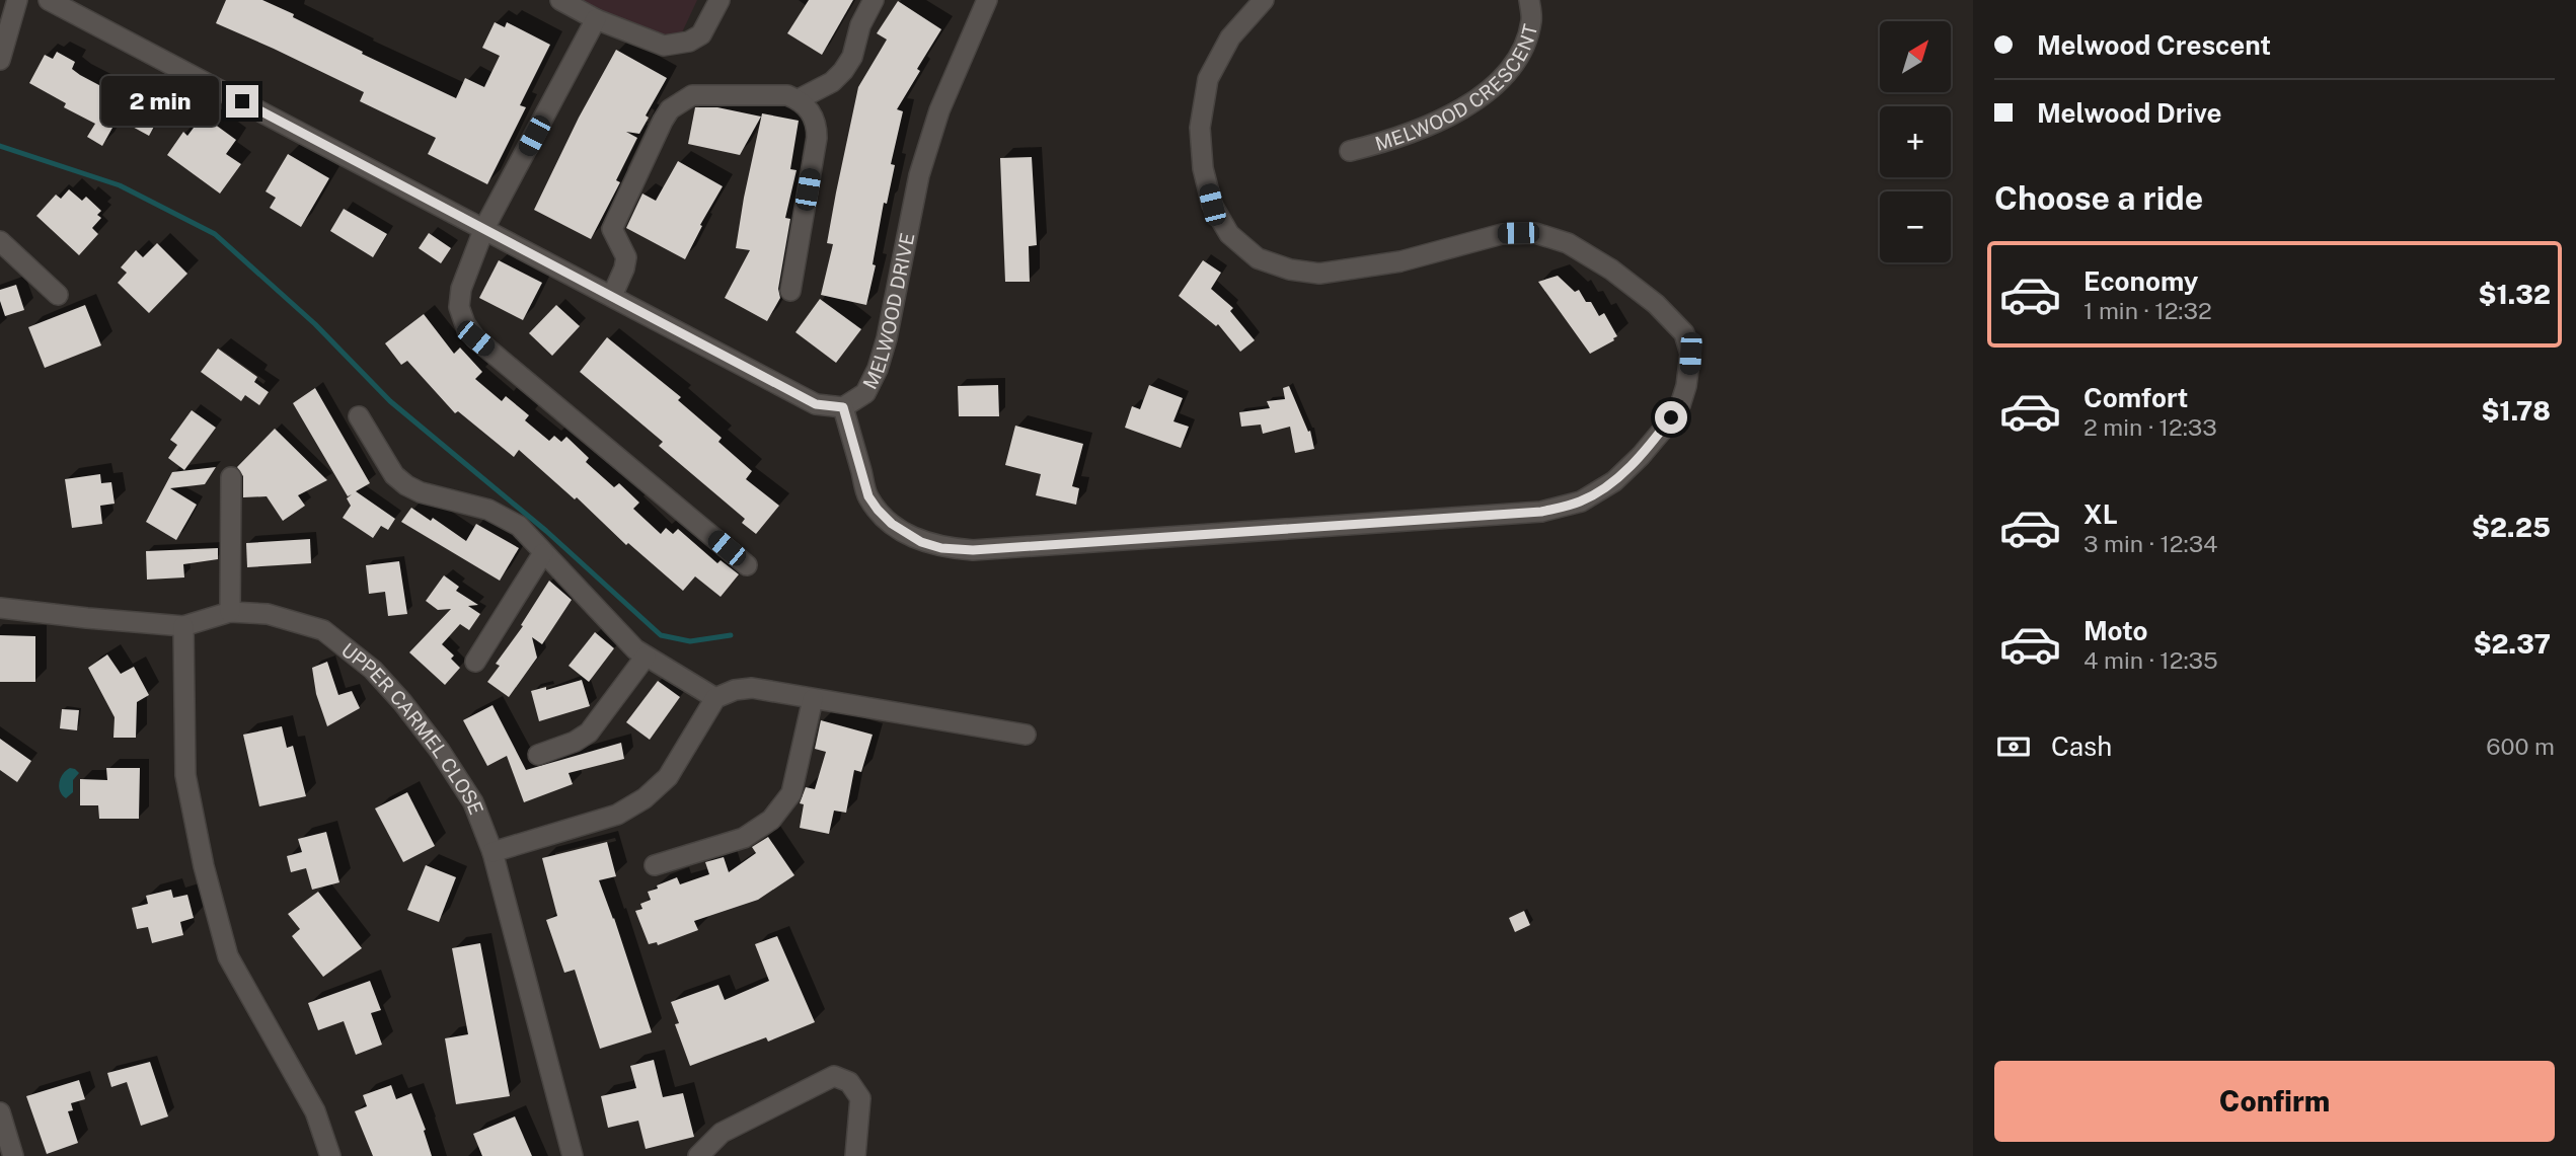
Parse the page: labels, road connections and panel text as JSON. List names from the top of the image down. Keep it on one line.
{"streets":{"street":["MELWOOD CRESCENT","MELWOOD DRIVE","UPPER CARMEL CLOSE"]},"north":"top right","page":{"banner":["Melwood Crescent","Melwood Drive"],"map_buttons":["+","−"],"bubble":"2 min","heading":"Choose a ride","list":[{"name":"Economy","note":"1 min · 12:32","value":"$1.32"},{"name":"Comfort","note":"2 min · 12:33","value":"$1.78"},{"name":"XL","note":"3 min · 12:34","value":"$2.25"},{"name":"Moto","note":"4 min · 12:35","value":"$2.37"}],"pay":["Cash","600 m"],"buttons":"Confirm"}}
